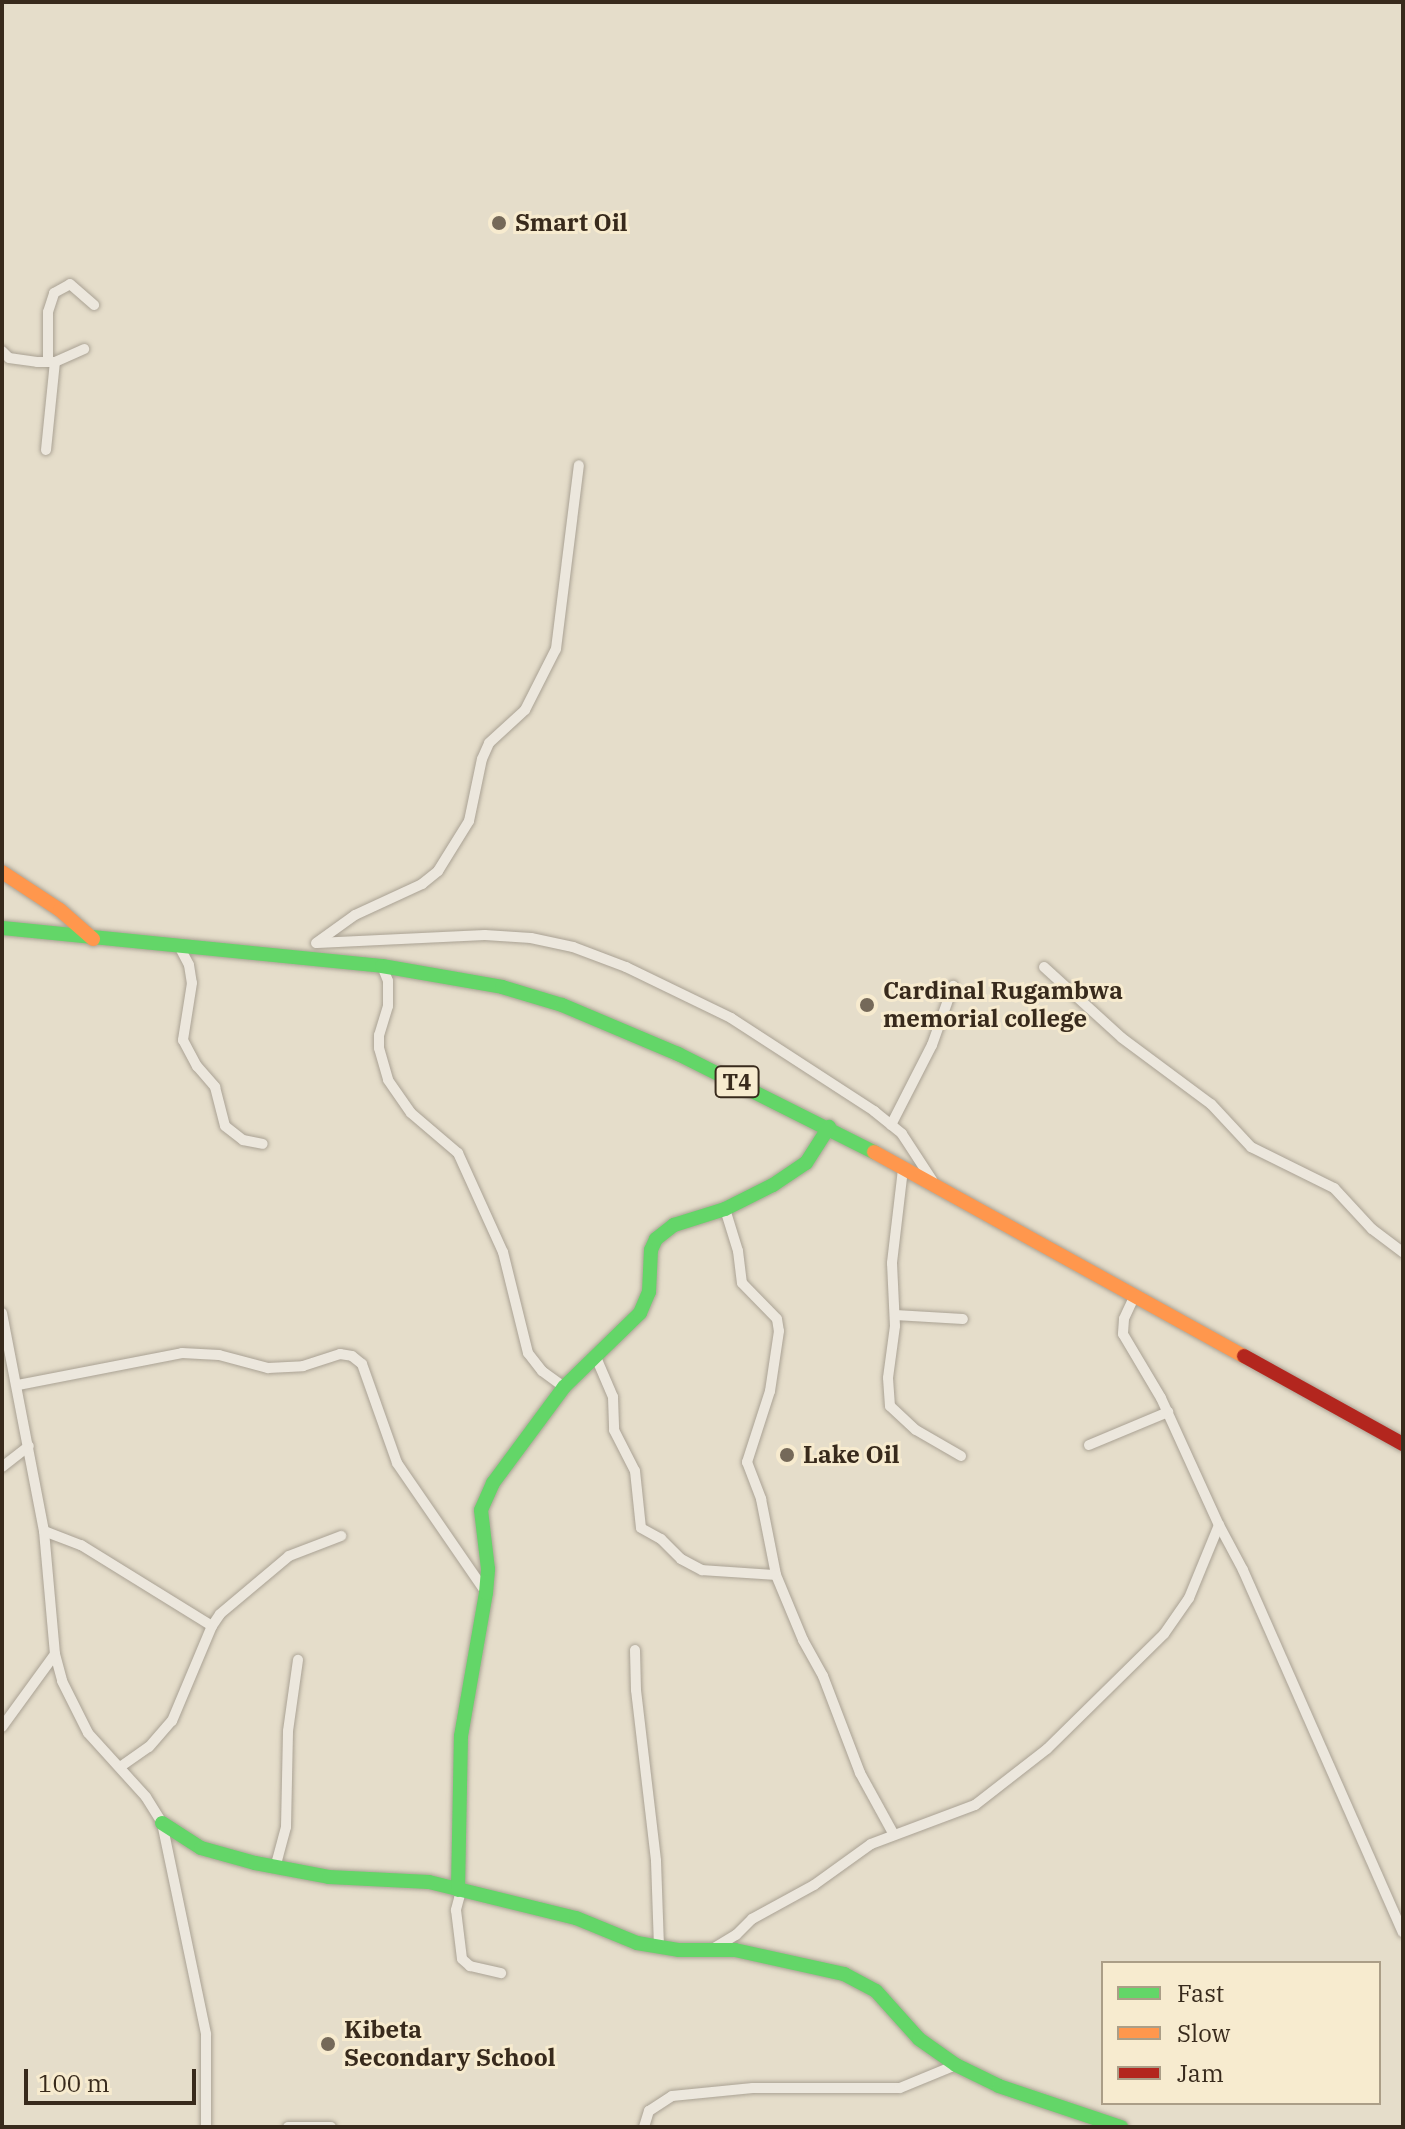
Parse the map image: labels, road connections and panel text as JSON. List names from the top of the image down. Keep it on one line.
{"streets":{"main road":["T4"]},"places":["Smart Oil","Cardinal Rugambwa memorial college","Lake Oil","Kibeta Secondary School"],"legend":["Fast","Slow","Jam"],"scale_bar":"100 m"}
